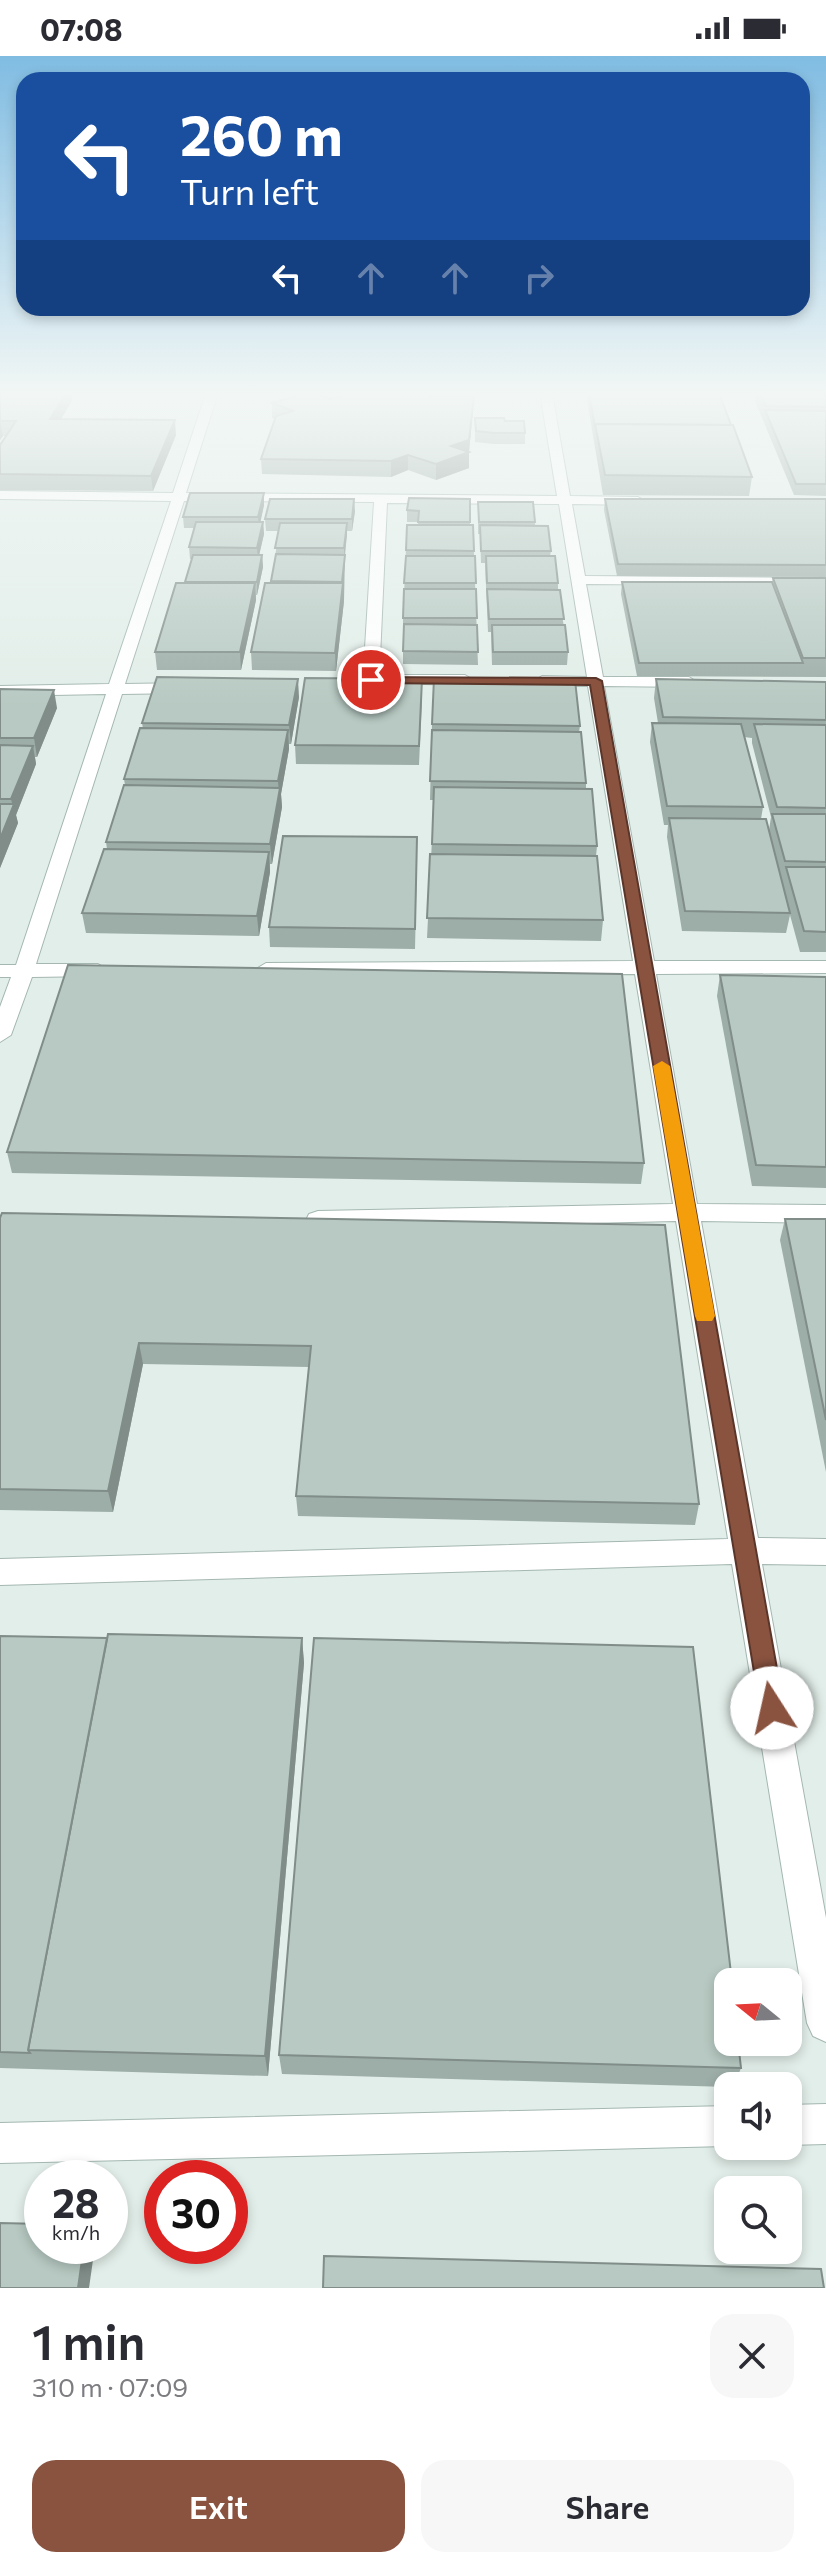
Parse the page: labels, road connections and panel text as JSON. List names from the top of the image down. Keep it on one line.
{"north":"left","page":{"status":"07:08","turn":["260 m","Turn left"],"speed":"28 km/h","limit":"30","heading":["1 min","310 m · 07:09"],"buttons":["Exit","Share"]}}
